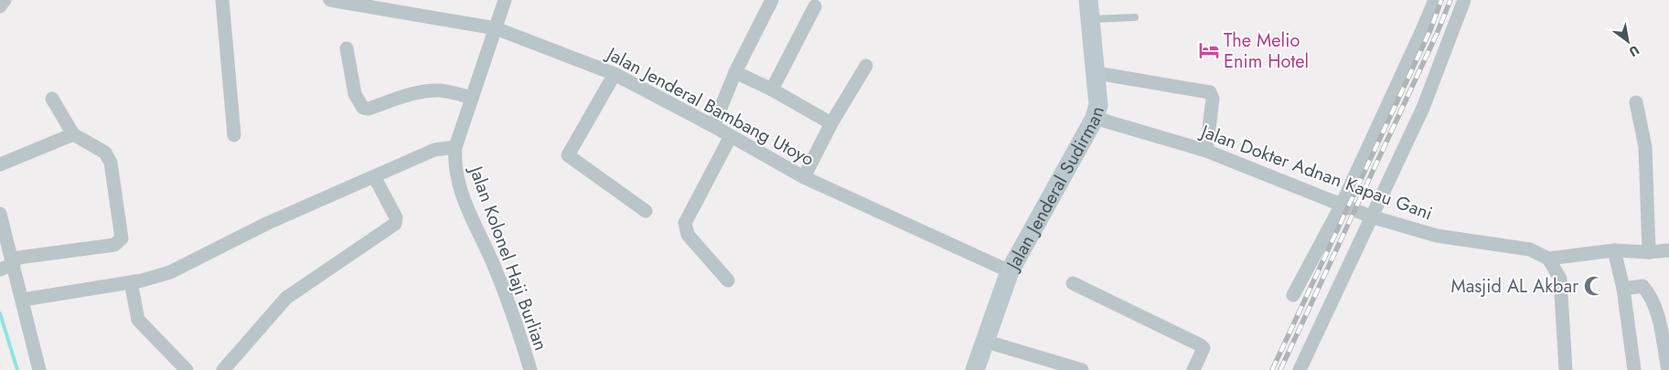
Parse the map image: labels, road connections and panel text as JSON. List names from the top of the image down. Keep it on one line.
{"streets":{"main road":["Jalan Jenderal Sudirman"],"street":["Jalan Jenderal Bambang Utoyo","Jalan Dokter Adnan Kapau Gani","Jalan Kolonel Haji Burlian"]},"crossings":[["Jalan Jenderal Bambang Utoyo","Jalan Jenderal Sudirman"],["Jalan Jenderal Bambang Utoyo","Jalan Kolonel Haji Burlian"],["Jalan Dokter Adnan Kapau Gani","Jalan Jenderal Sudirman"]],"places":{"hotel":["The Melio Enim Hotel"],"mosque":["Masjid AL Akbar"]},"north":"bottom right"}
